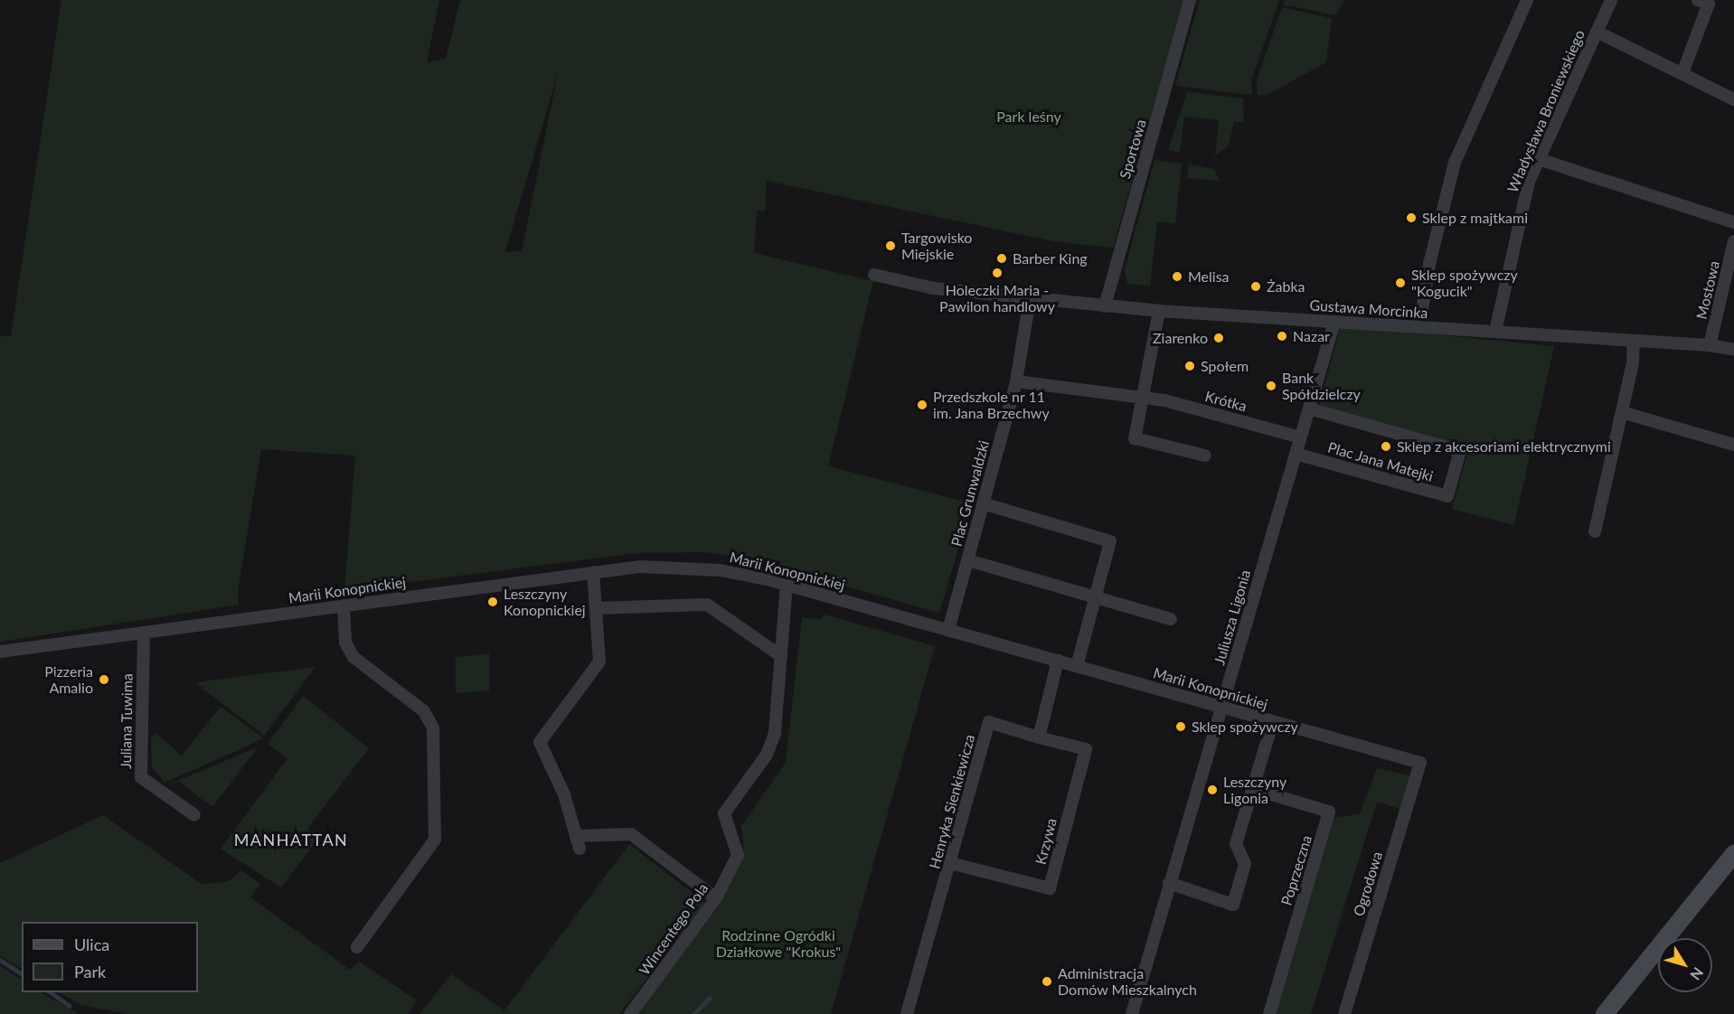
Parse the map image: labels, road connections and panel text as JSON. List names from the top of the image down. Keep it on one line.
{"streets":{"street":["Władysława Broniewskiego","Sportowa","Mostowa","Gustawa Morcinka","Krótka","Plac Jana Matejki","Plac Grunwaldzki","Marii Konopnickiej","Juliusza Ligonia","Juliana Tuwima","Henryka Sienkiewicza","Krzywa","Poprzeczna","Ogrodowa","Wincentego Pola"]},"crossings":[["Władysława Broniewskiego","Gustawa Morcinka"],["Sportowa","Gustawa Morcinka"],["Mostowa","Gustawa Morcinka"],["Gustawa Morcinka","Plac Grunwaldzki"],["Gustawa Morcinka","Juliusza Ligonia"],["Krótka","Plac Grunwaldzki"],["Krótka","Juliusza Ligonia"],["Plac Jana Matejki","Juliusza Ligonia"],["Plac Grunwaldzki","Marii Konopnickiej"],["Marii Konopnickiej","Juliusza Ligonia"],["Marii Konopnickiej","Juliana Tuwima"],["Marii Konopnickiej","Ogrodowa"],["Marii Konopnickiej","Wincentego Pola"],["Henryka Sienkiewicza","Krzywa"]],"districts":["MANHATTAN"],"parks":["Park leśny","Rodzinne Ogródki Działkowe \"Krokus\""],"places":["Sklep z majtkami","Targowisko Miejskie","Barber King","Holeczki Maria - Pawilon handlowy","Melisa","Sklep spożywczy \"Kogucik\"","Żabka","Nazar","Ziarenko","Społem","Bank Spółdzielczy","Przedszkole nr 11 im. Jana Brzechwy","Sklep z akcesoriami elektrycznymi","Leszczyny Konopnickiej","Pizzeria Amalio","Sklep spożywczy","Leszczyny Ligonia","Administracja Domów Mieszkalnych"],"legend":["Ulica","Park"],"north":"bottom right"}
